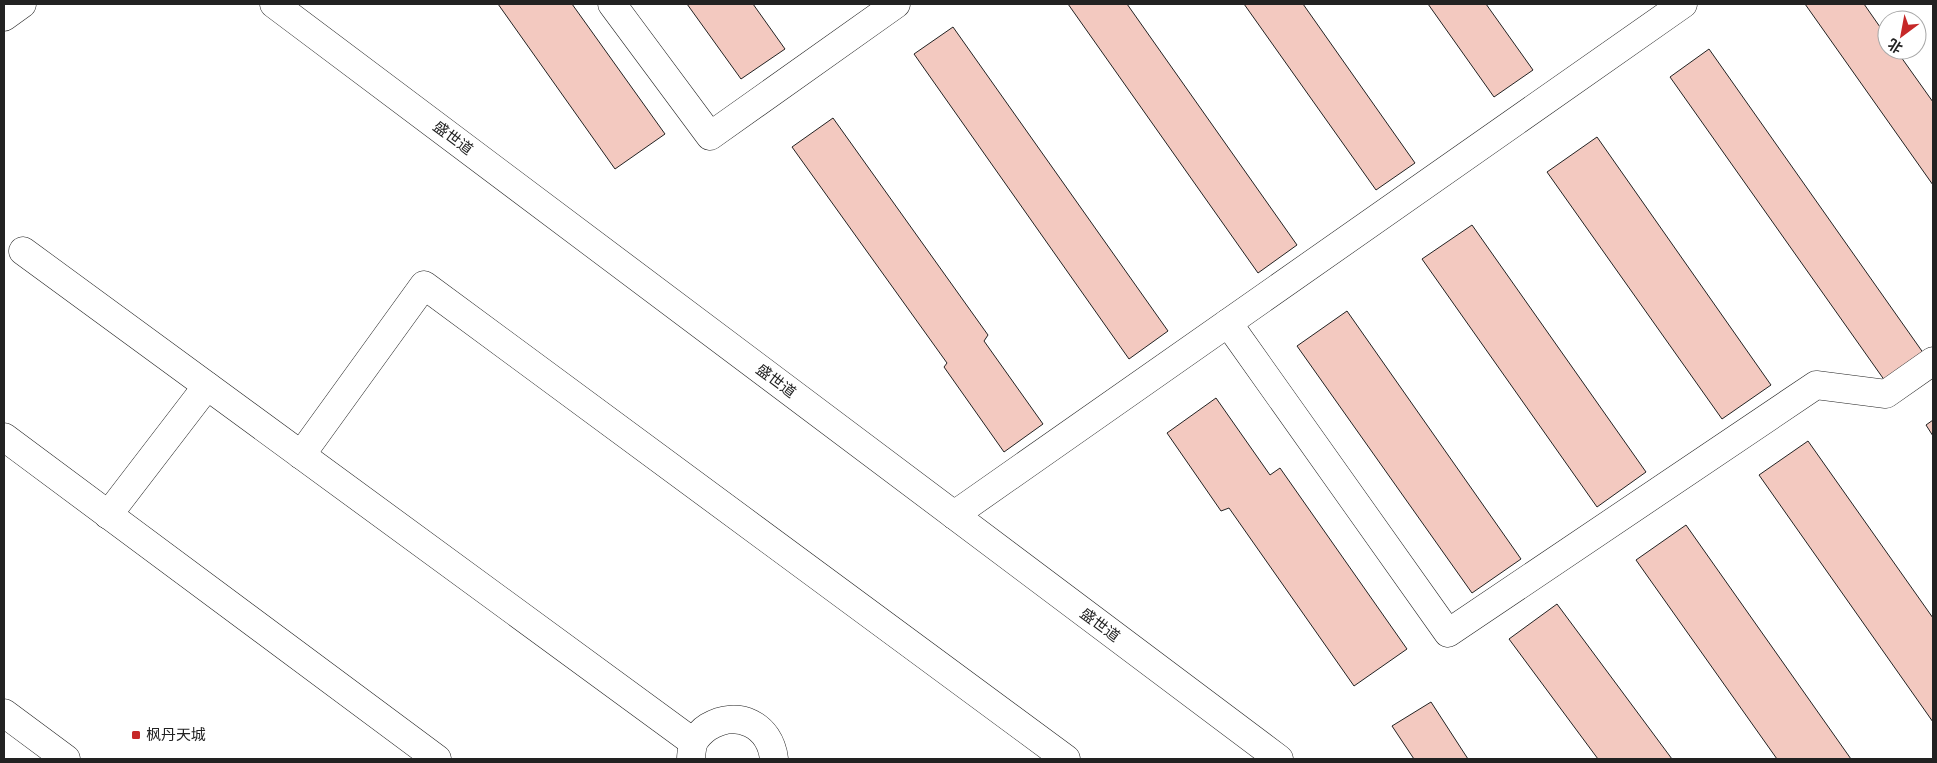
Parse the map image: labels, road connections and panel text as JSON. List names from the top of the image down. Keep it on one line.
{"streets":{"street":["盛世道"]},"places":{"transit":["枫丹天城"]},"north":"bottom left"}
